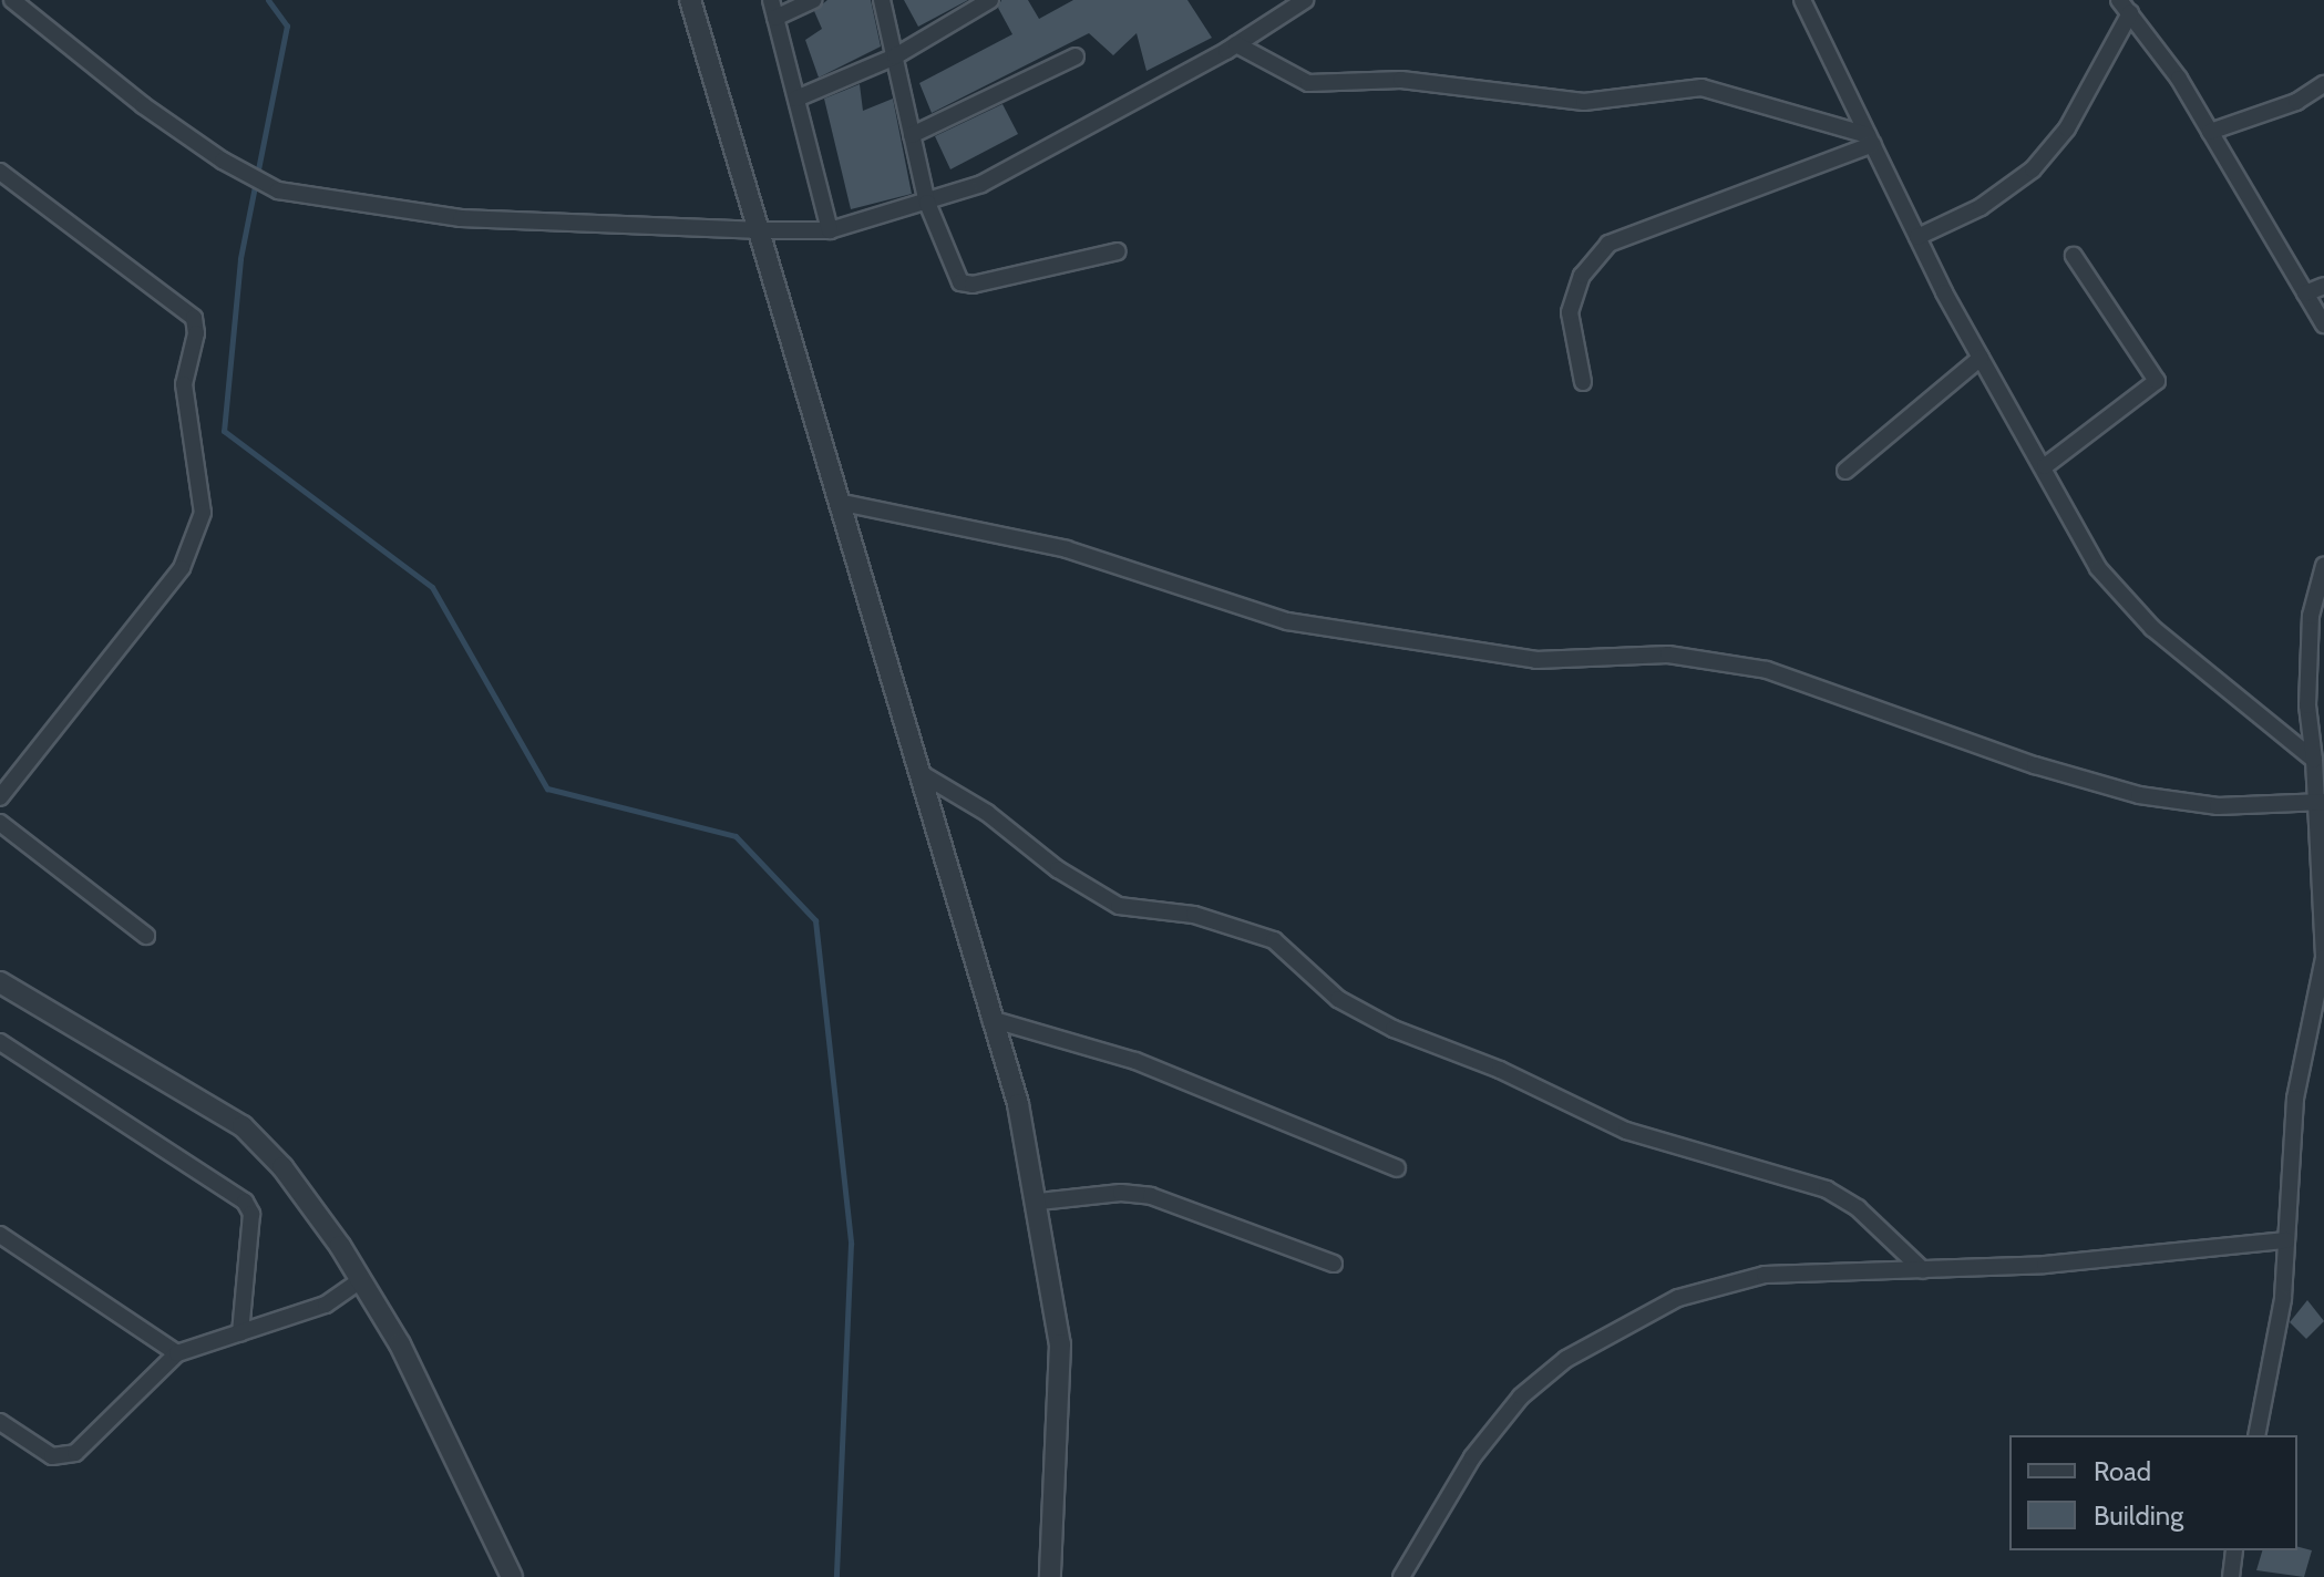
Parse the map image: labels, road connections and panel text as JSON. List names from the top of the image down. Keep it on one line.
{"legend":["Road","Building"]}
